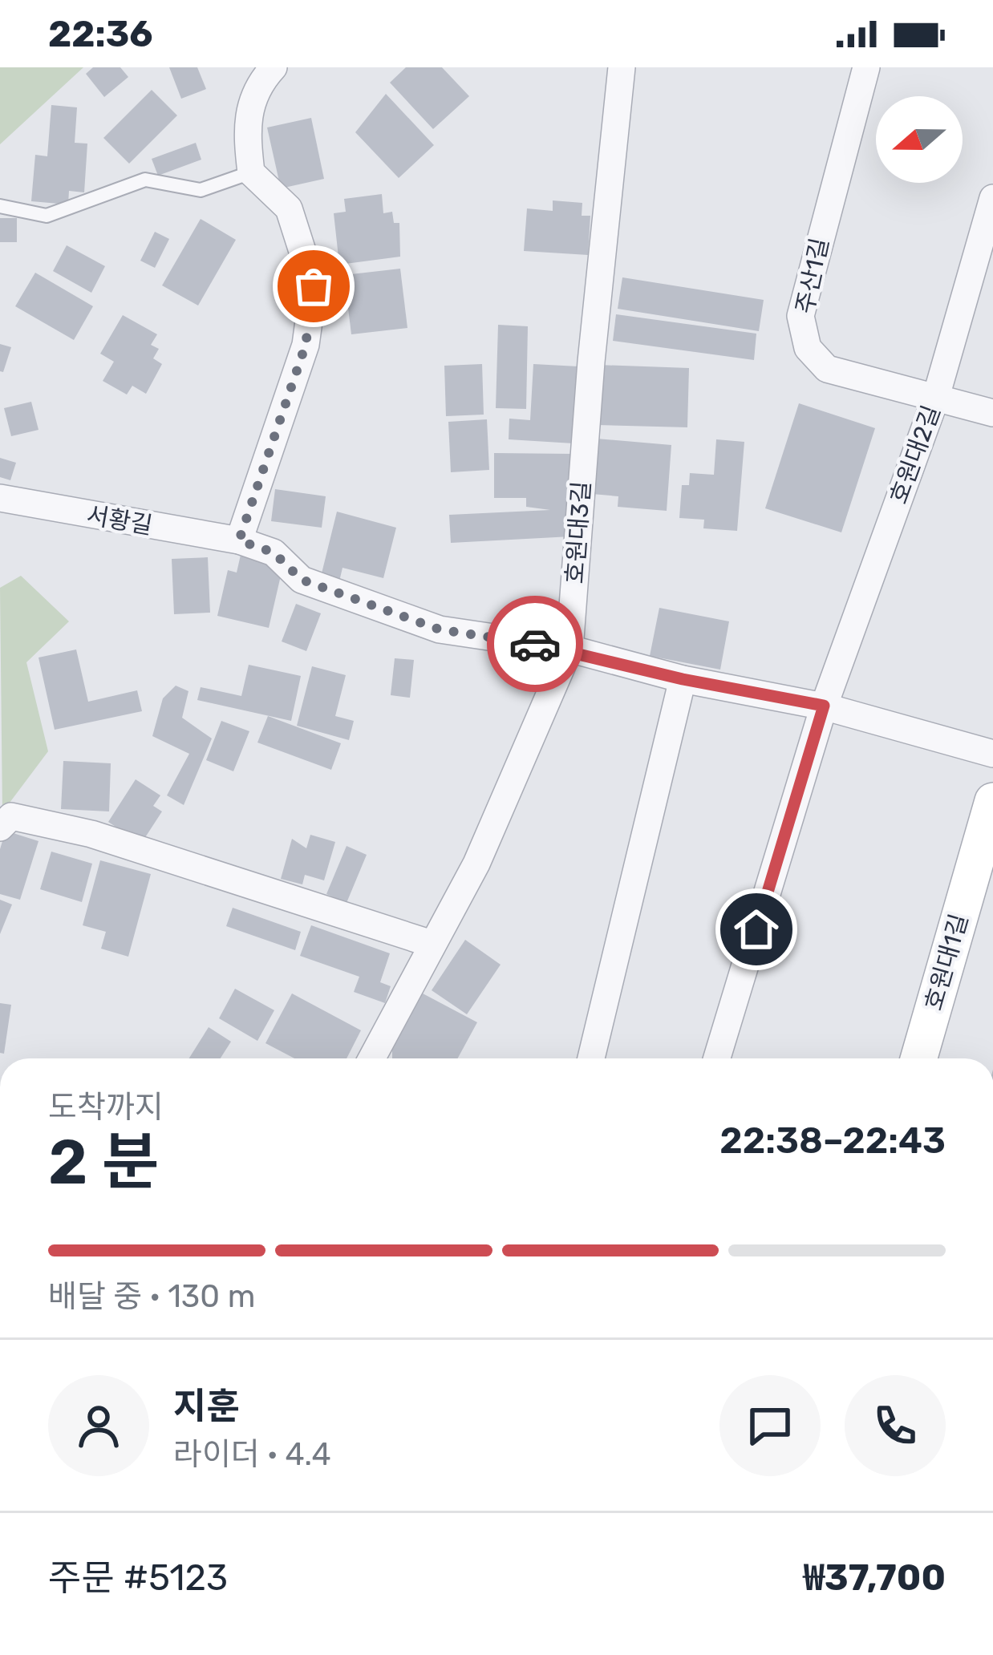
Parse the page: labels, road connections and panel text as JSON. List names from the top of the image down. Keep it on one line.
{"streets":{"street":["주산1길","호원대2길","서황길","호원대3길","호원대1길"]},"crossings":[["주산1길","호원대2길"],["서황길","호원대3길"]],"north":"left","page":{"status":"22:36","heading":["2 분","도착까지","22:38–22:43"],"panel":["지훈","라이더 · 4.4","주문 #5123","₩37,700"],"bar":"배달 중 · 130 m"}}
